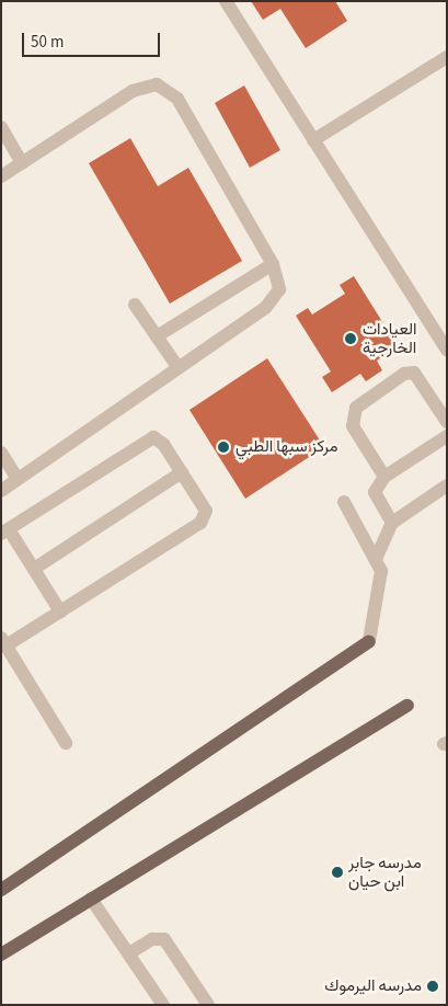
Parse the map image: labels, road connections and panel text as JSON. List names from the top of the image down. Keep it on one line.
{"places":["العيادات الخارجية","مركز سبها الطبي","مدرسه جابر ابن حيان","مدرسه اليرموك"],"scale_bar":"50 m"}
